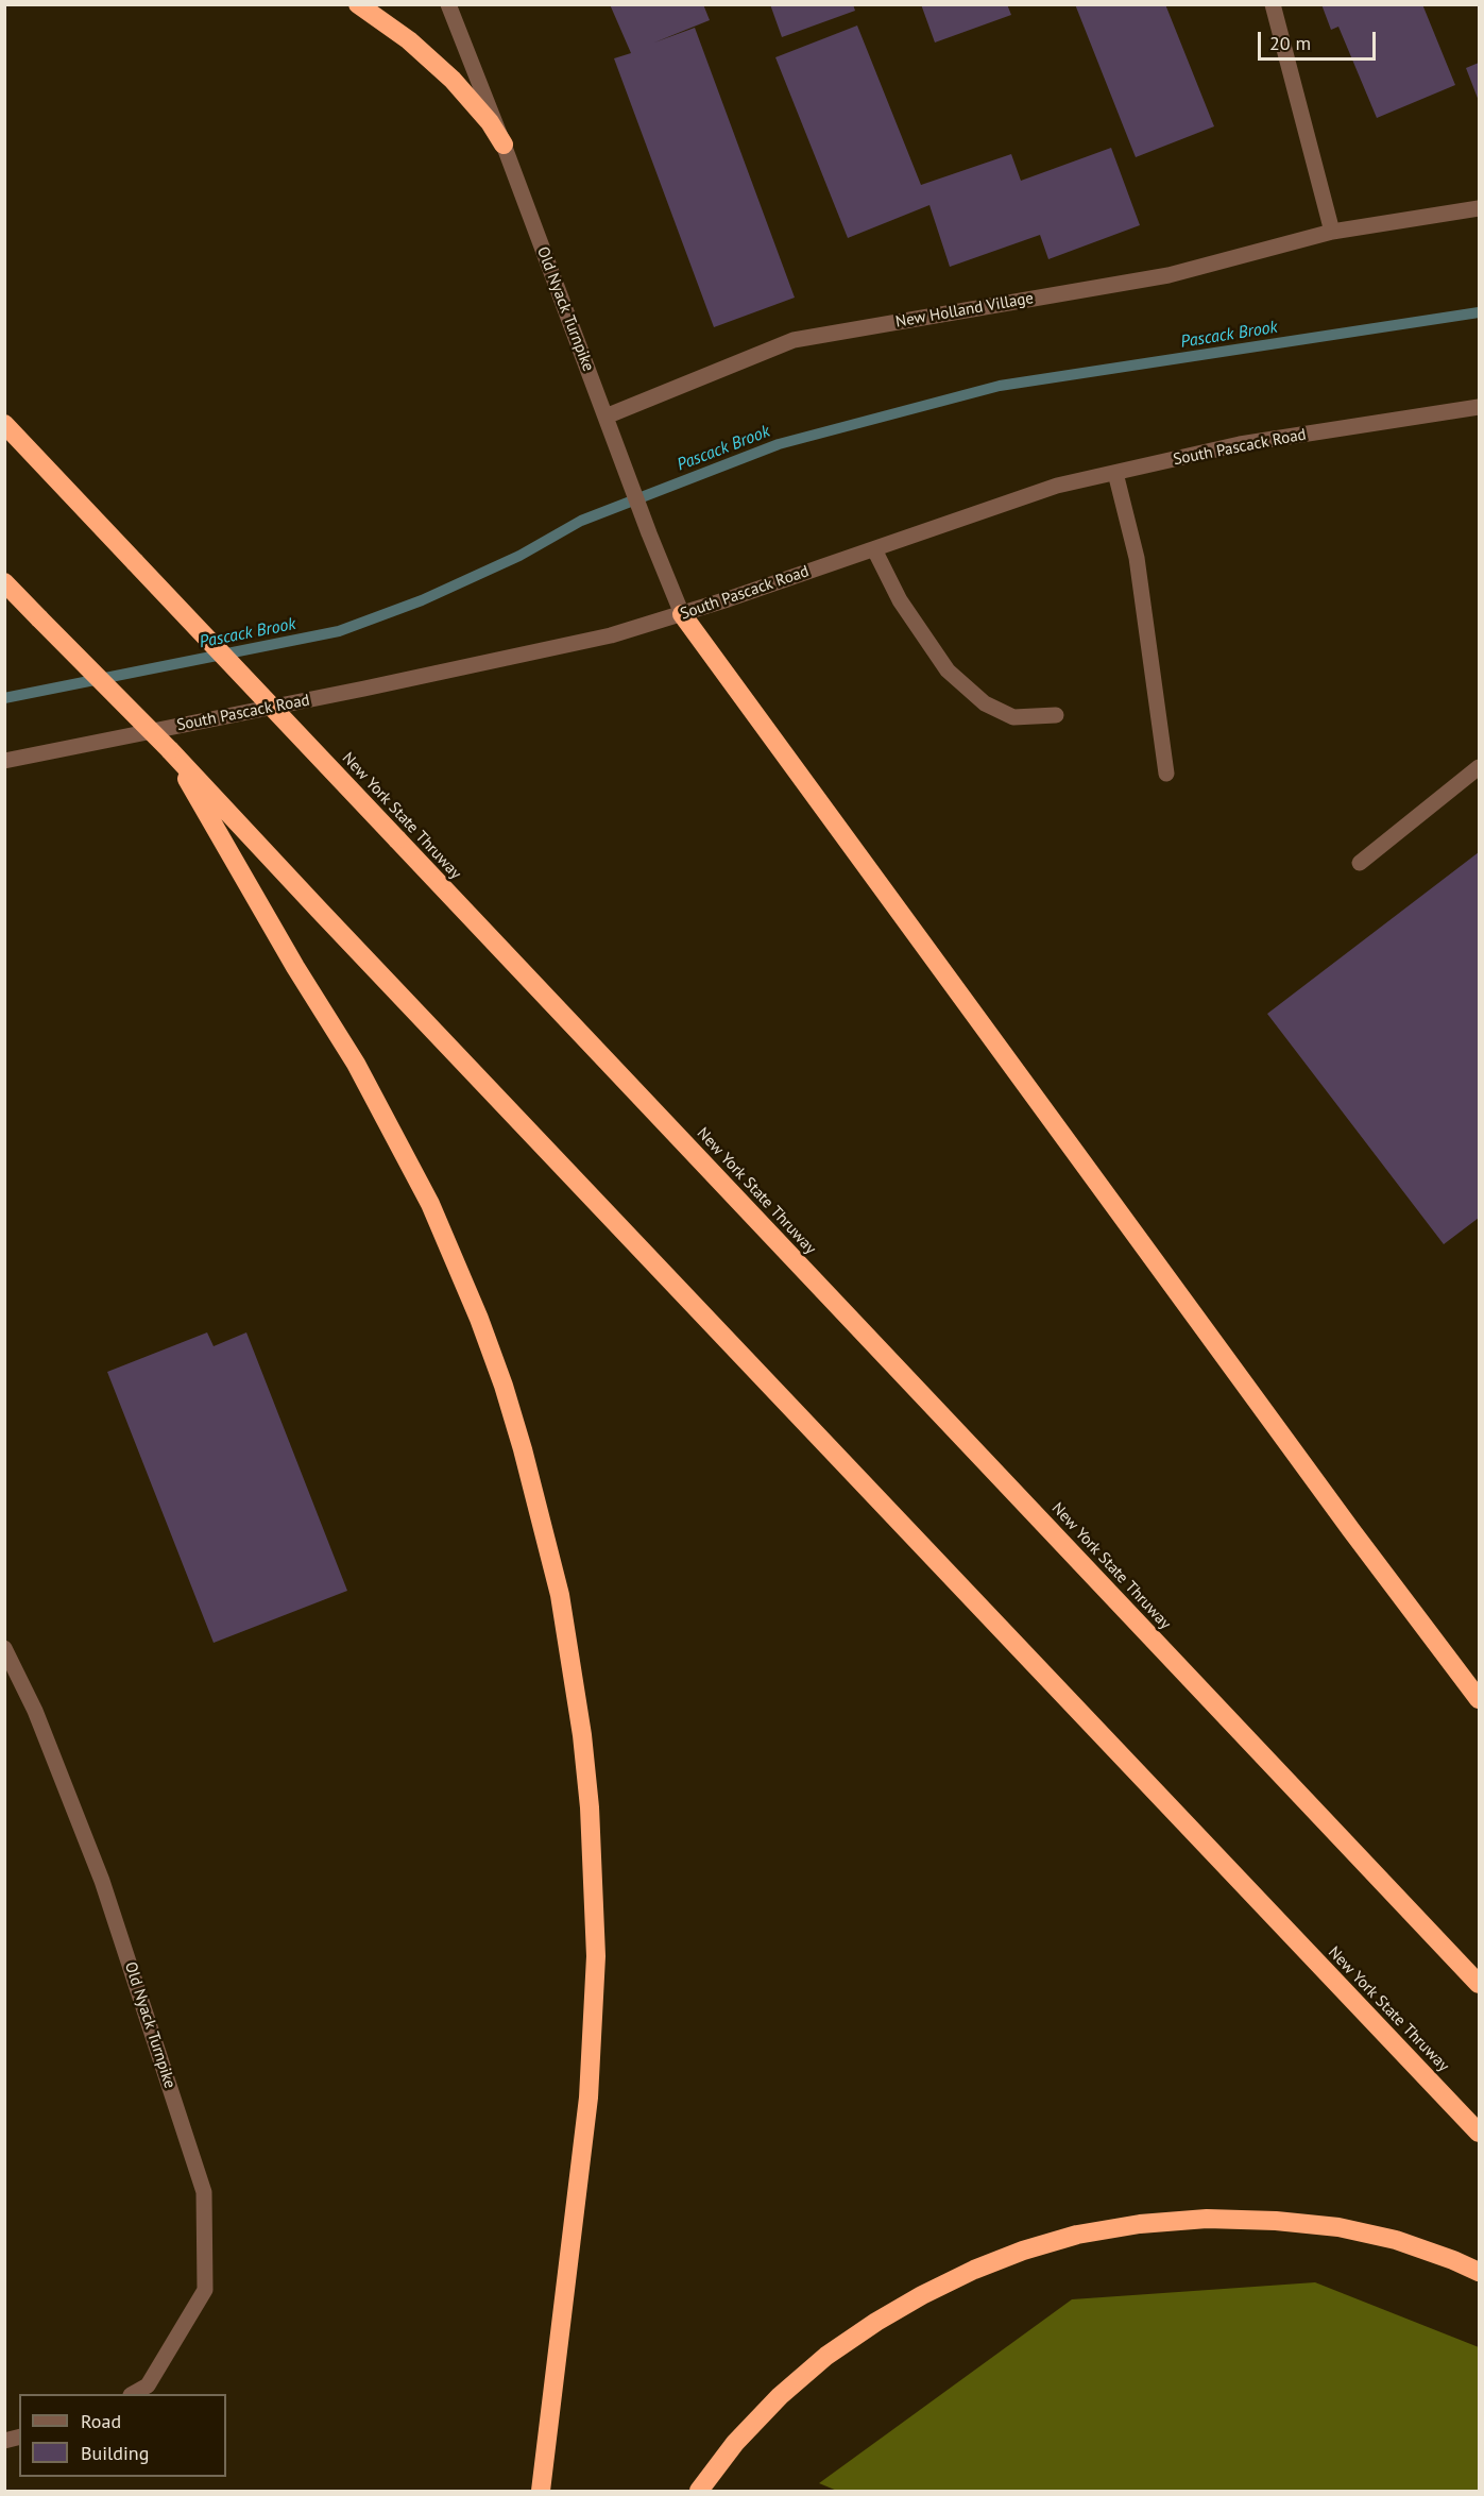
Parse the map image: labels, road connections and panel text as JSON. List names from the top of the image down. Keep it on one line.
{"streets":{"highway":["New York State Thruway"],"street":["Old Nyack Turnpike","New Holland Village","South Pascack Road"]},"crossings":[["Old Nyack Turnpike","New Holland Village"],["Old Nyack Turnpike","South Pascack Road"]],"water":["Pascack Brook"],"legend":["Road","Building"],"scale_bar":"20 m"}
